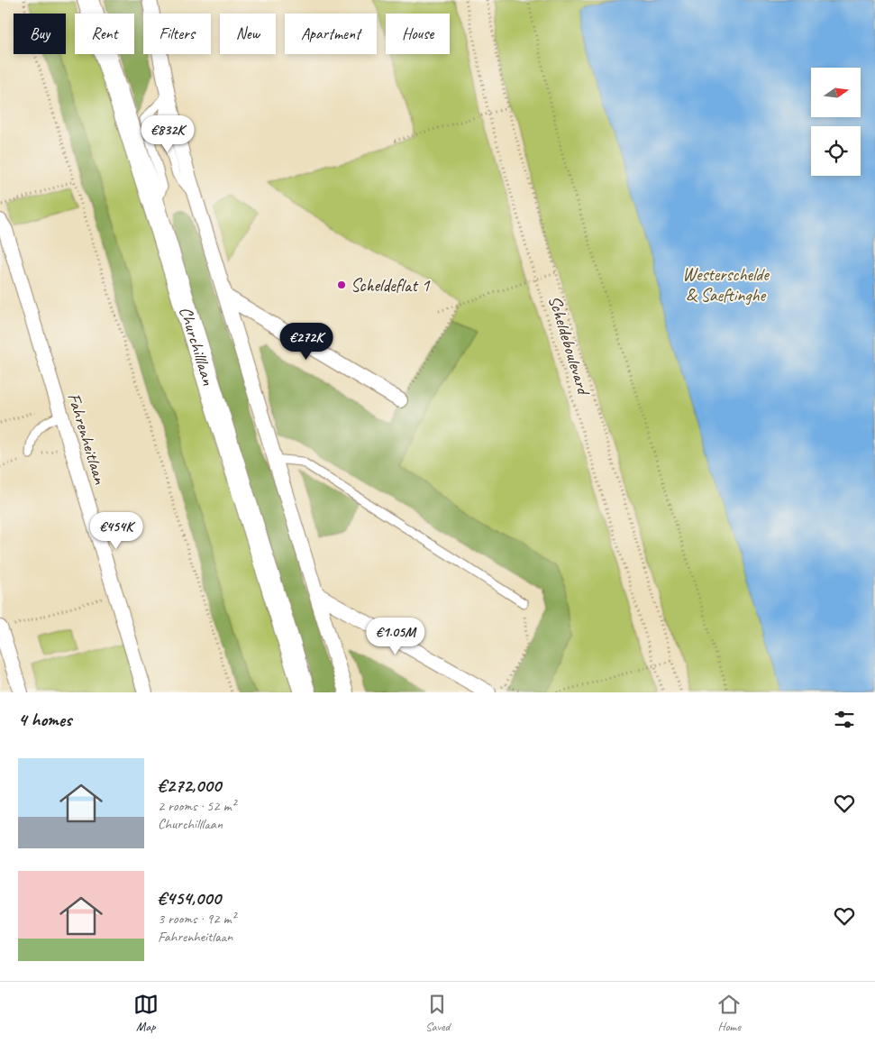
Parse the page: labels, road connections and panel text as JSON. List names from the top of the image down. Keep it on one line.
{"streets":{"main road":["Churchilllaan"],"street":["Fahrenheitlaan"],"path":["Scheldeboulevard"]},"parks":["Westerschelde & Saeftinghe"],"places":["Scheldeflat 1"],"north":"right","page":{"chip":["Buy","Rent","Filters","New","Apartment","House"],"price":["€832K","€272K","€454K","€1.05M"],"heading":"4 homes","list":[{"name":"€272,000","note":"2 rooms · 52 m² · Churchilllaan"},{"name":"€454,000","note":"3 rooms · 92 m² · Fahrenheitlaan"}],"tabs":["Map","Saved","Home"]}}
